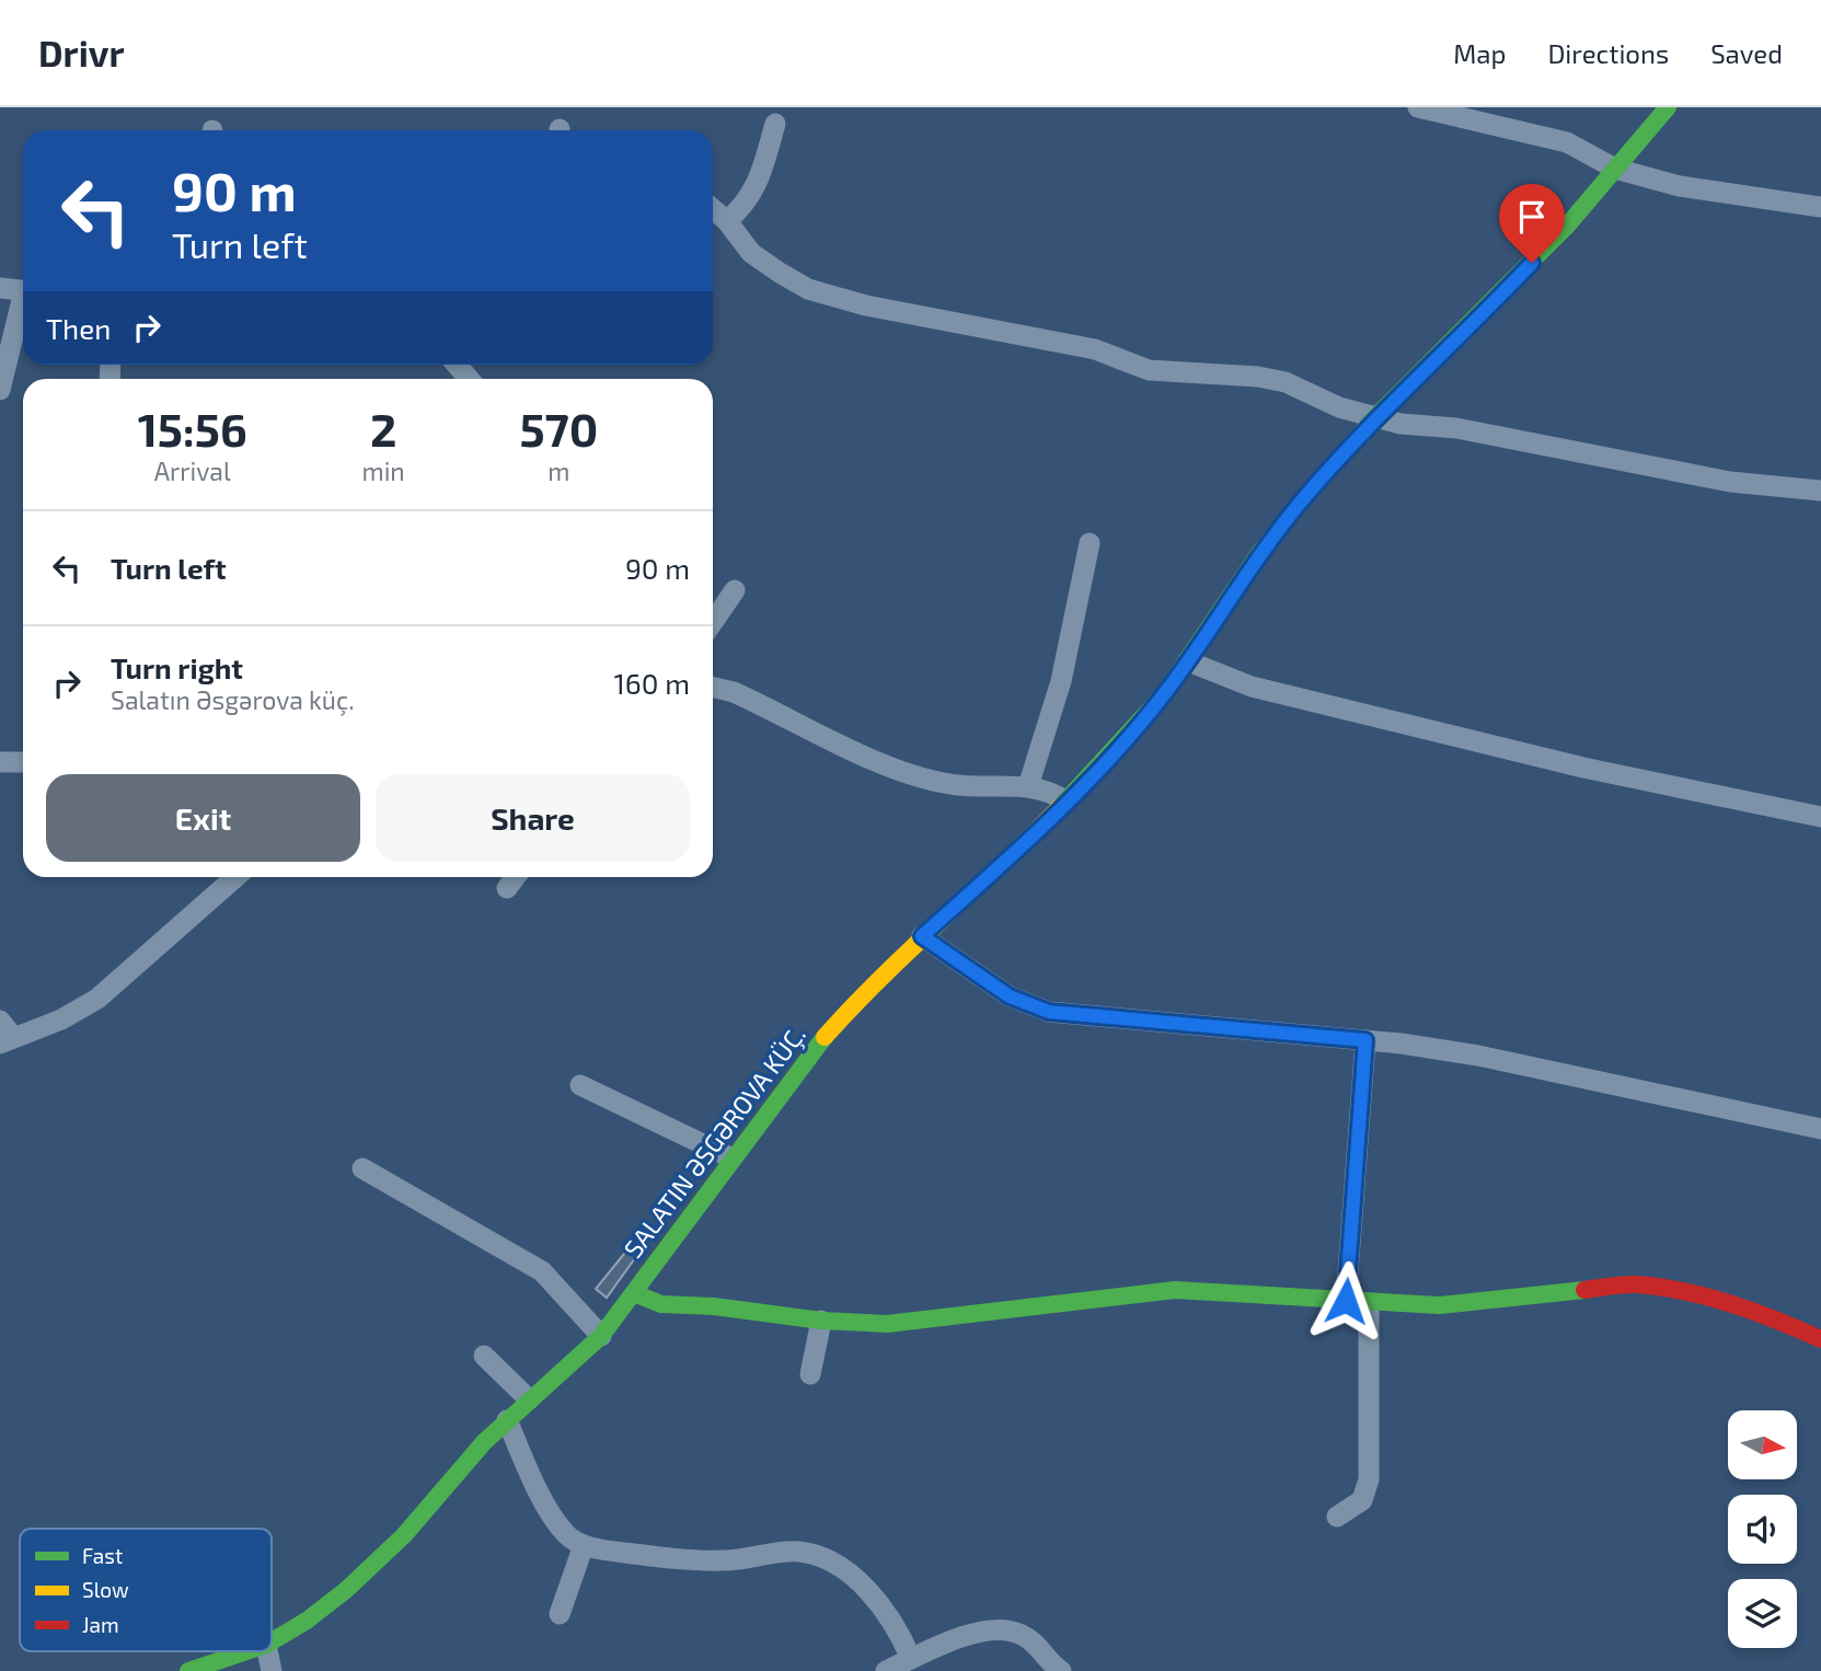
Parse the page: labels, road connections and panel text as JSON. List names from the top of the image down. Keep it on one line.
{"legend":["Fast","Slow","Jam"],"north":"right","page":{"header":"Drivr","nav":["Map","Directions","Saved"],"turn":["90 m","Turn left"],"then":"Then","eta":["15:56","Arrival","2","min","570","m"],"list":[{"name":"Turn left","value":"90 m"},{"name":"Turn right","note":"Salatın Əsgərova küç.","value":"160 m"}],"buttons":["Exit","Share"]}}
